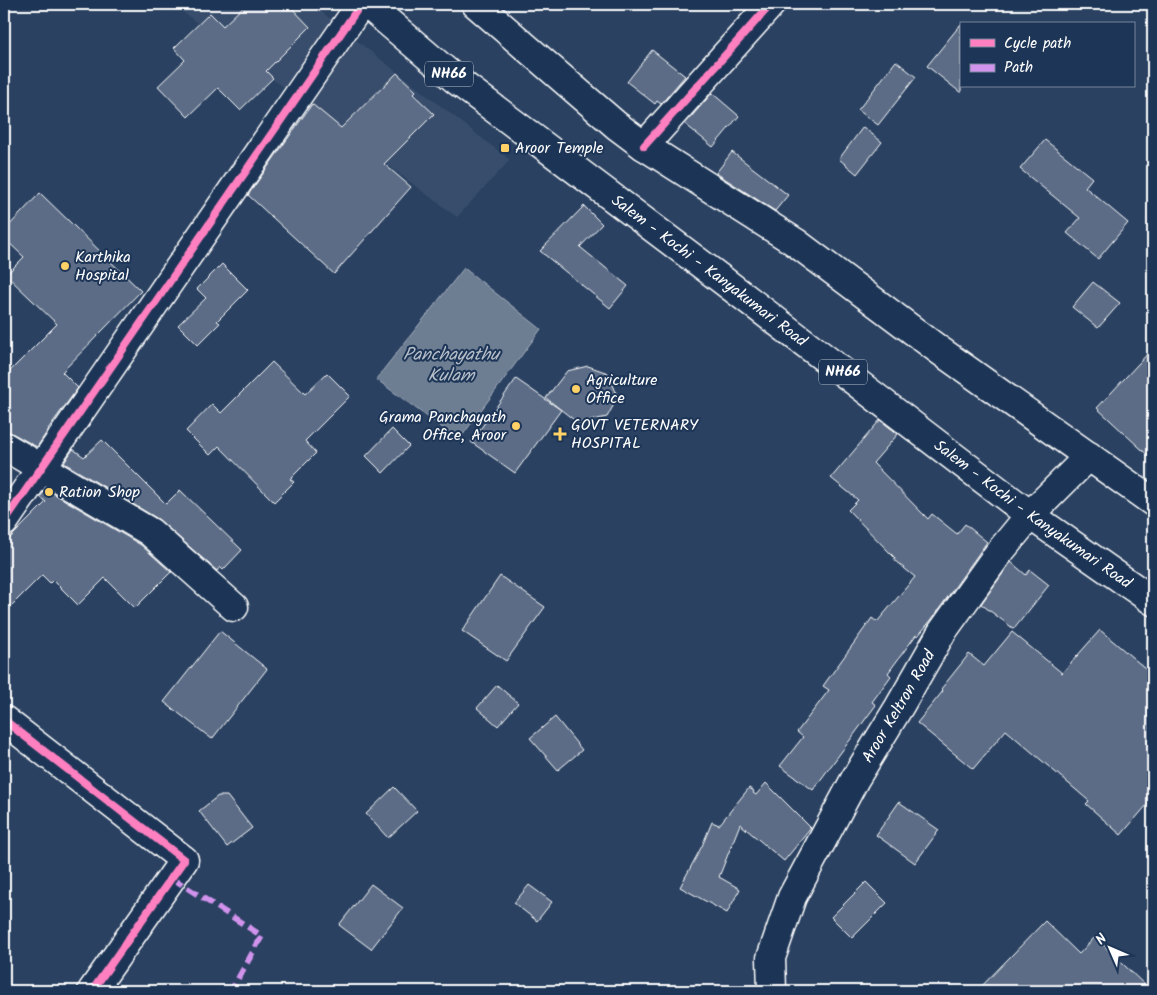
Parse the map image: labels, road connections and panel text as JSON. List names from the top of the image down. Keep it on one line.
{"streets":{"main road":["NH66","Salem - Kochi - Kanyakumari Road","Aroor Keltron Road"]},"crossings":[["Salem - Kochi - Kanyakumari Road","Aroor Keltron Road"]],"water":["Panchayathu Kulam"],"places":{"transit":["Aroor Temple"],"other":["Karthika Hospital","Agriculture Office","Grama Panchayath Office, Aroor","Ration Shop"],"health":["GOVT VETERNARY HOSPITAL"]},"legend":["Cycle path","Path"],"north":"top left"}
